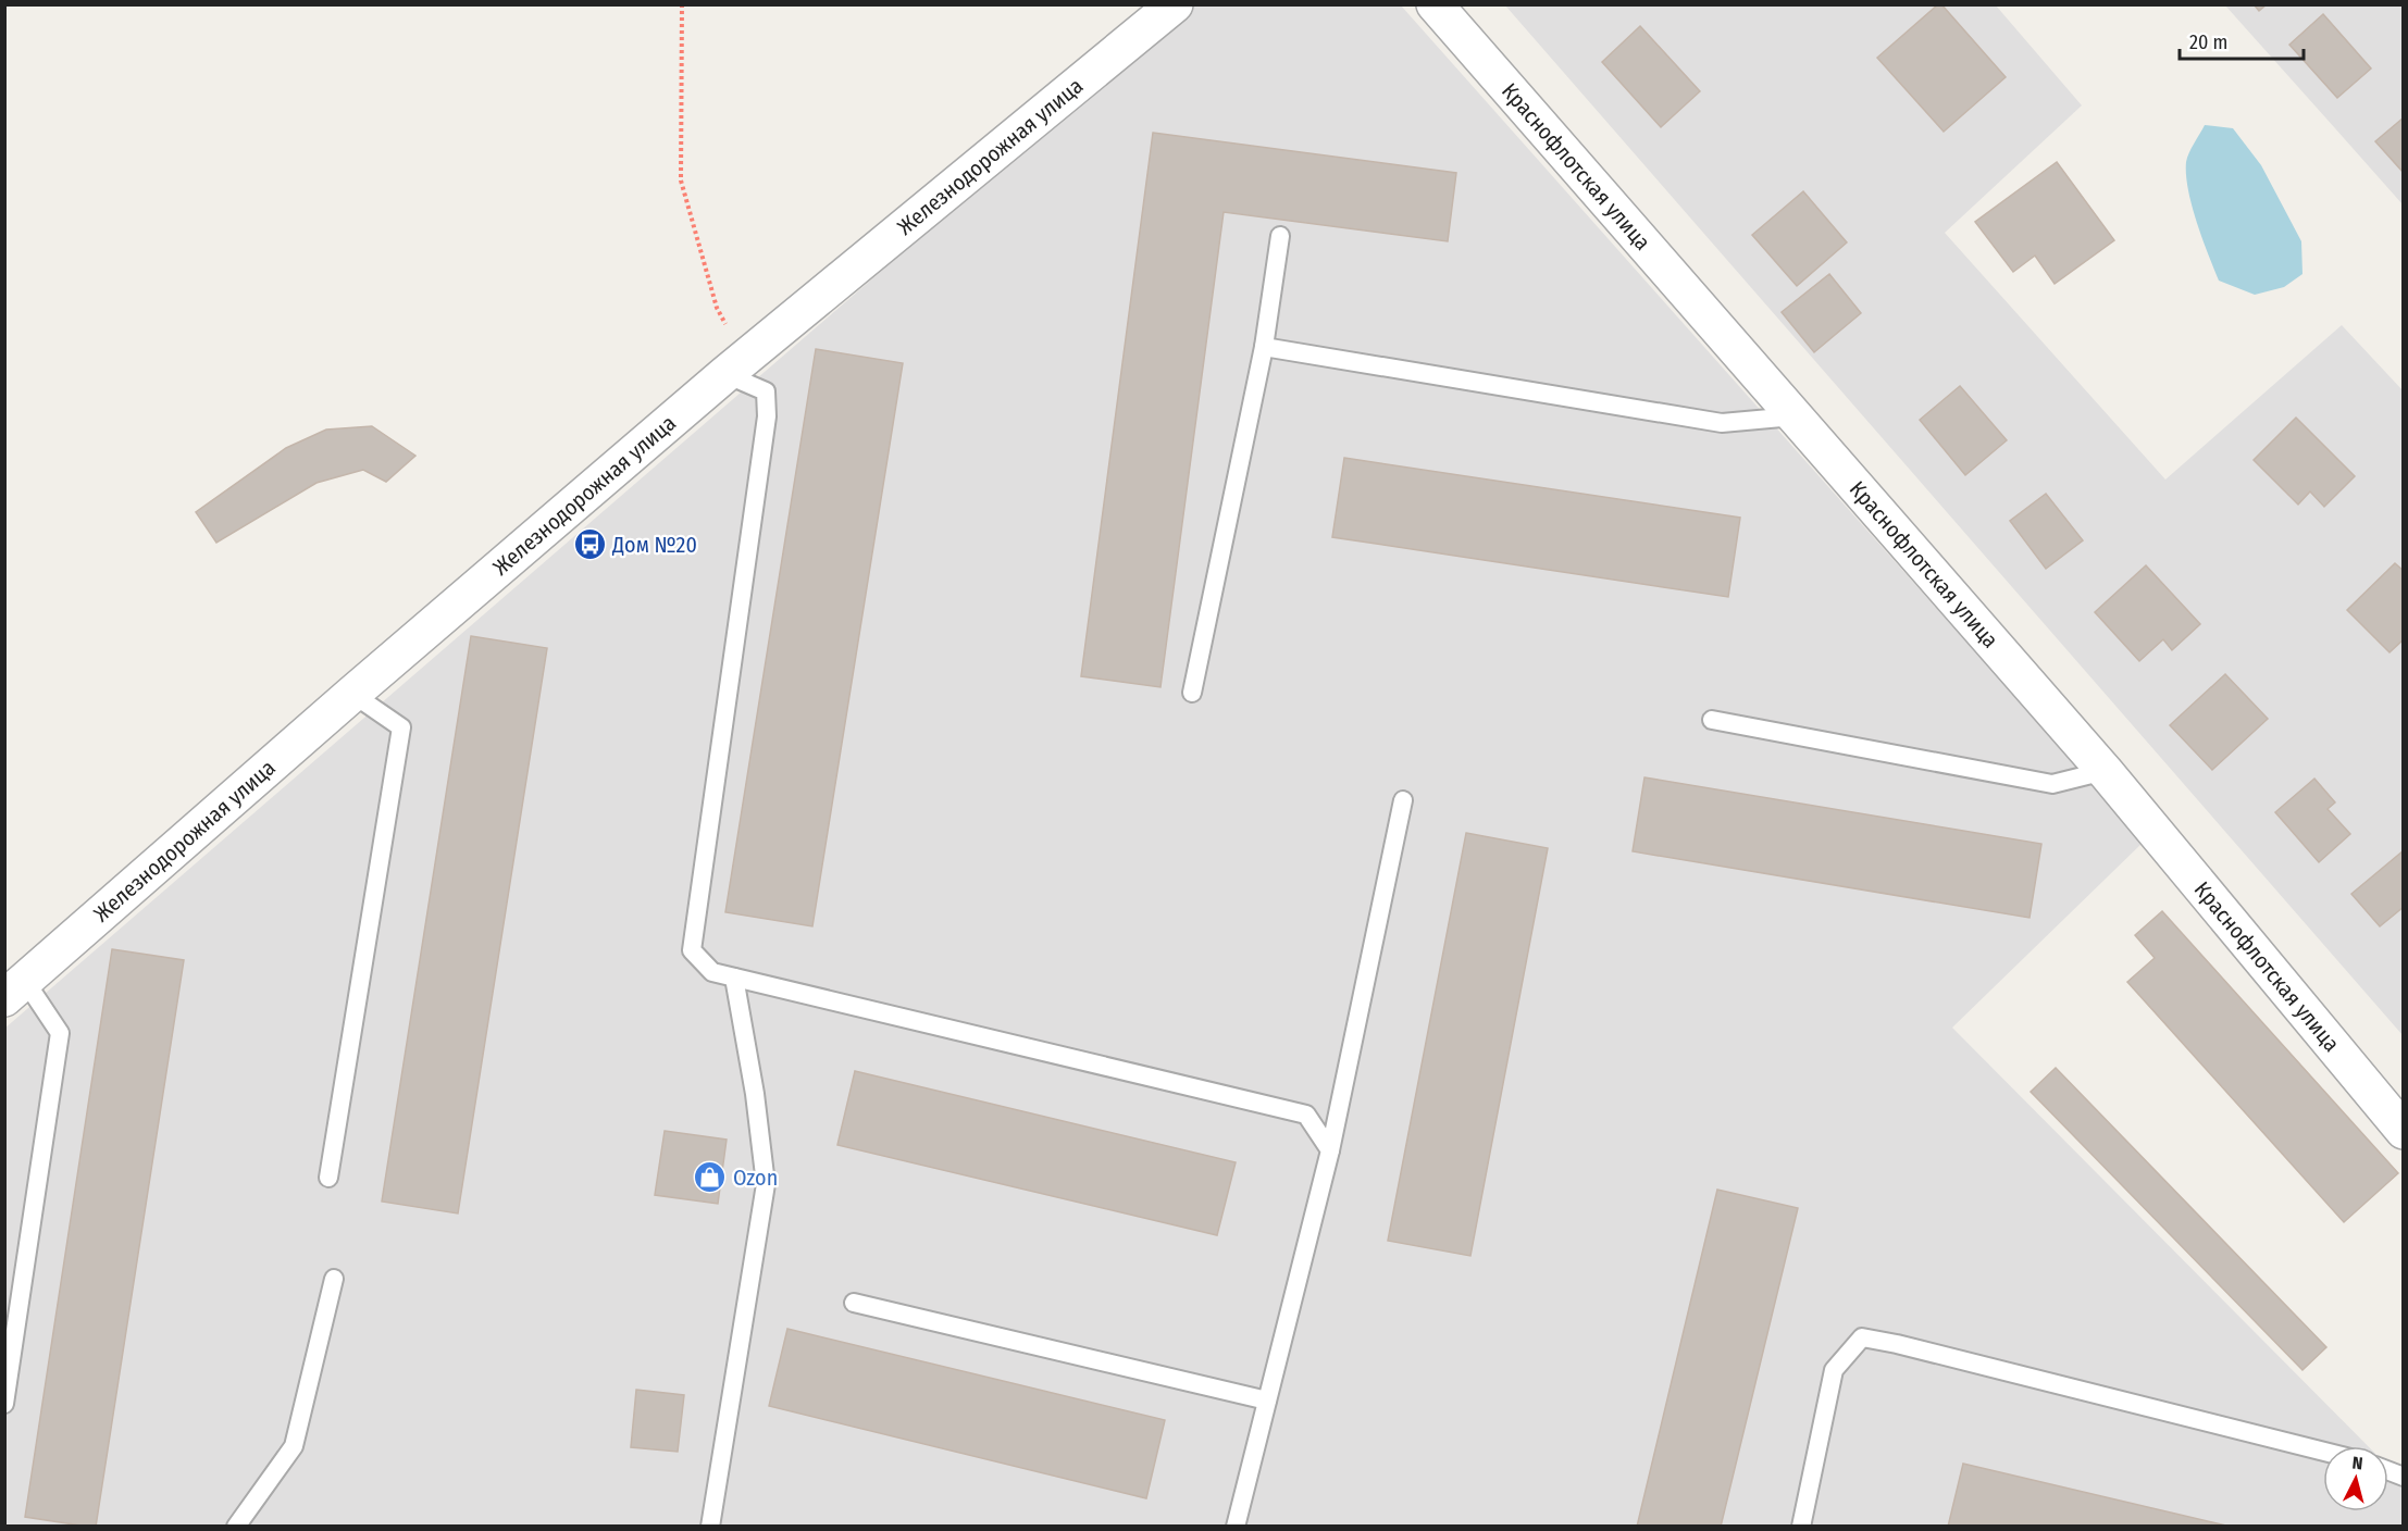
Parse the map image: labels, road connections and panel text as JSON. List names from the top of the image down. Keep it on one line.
{"streets":{"street":["Железнодорожная улица","Краснофлотская улица"]},"places":{"bus stop":["Дом №20"],"shop":["Ozon"]},"scale_bar":"20 m","north":"top"}
